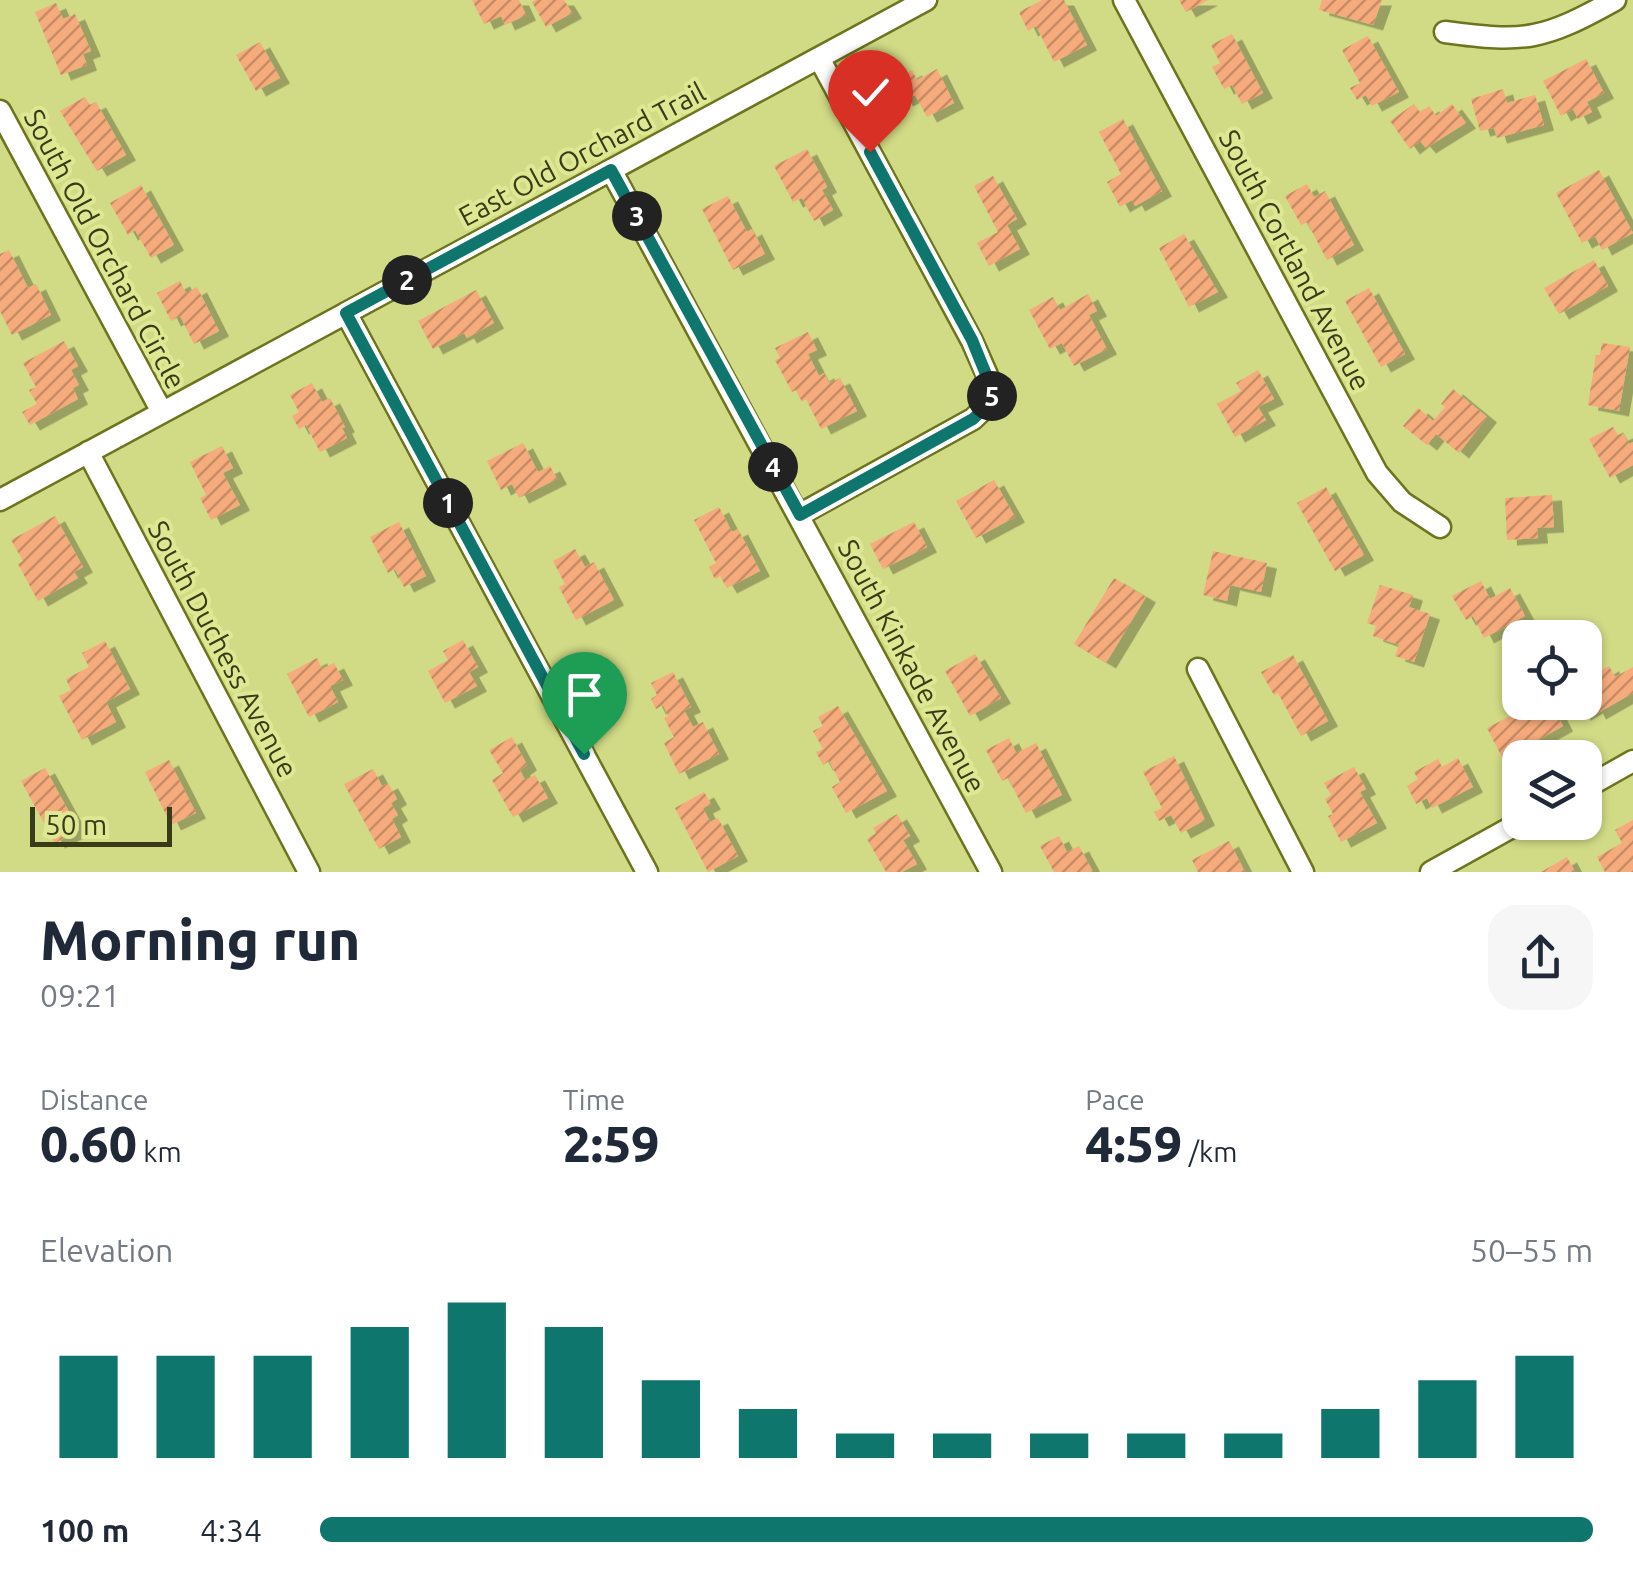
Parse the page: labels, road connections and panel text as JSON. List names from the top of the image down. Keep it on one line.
{"streets":{"street":["East Old Orchard Trail","South Old Orchard Circle","South Cortland Avenue","South Duchess Avenue","South Kinkade Avenue"]},"crossings":[["East Old Orchard Trail","South Old Orchard Circle"],["East Old Orchard Trail","South Duchess Avenue"],["East Old Orchard Trail","South Kinkade Avenue"]],"scale_bar":"50 m","page":{"pins":["3","2","5","4","1"],"scale":"50 m","heading":["Morning run","09:21"],"stats":[["Distance","0.60 km"],["Time","2:59"],["Pace","4:59 /km"]],"chart":["Elevation","50–55 m"],"list":[{"name":"100 m","note":"4:34"}]}}
